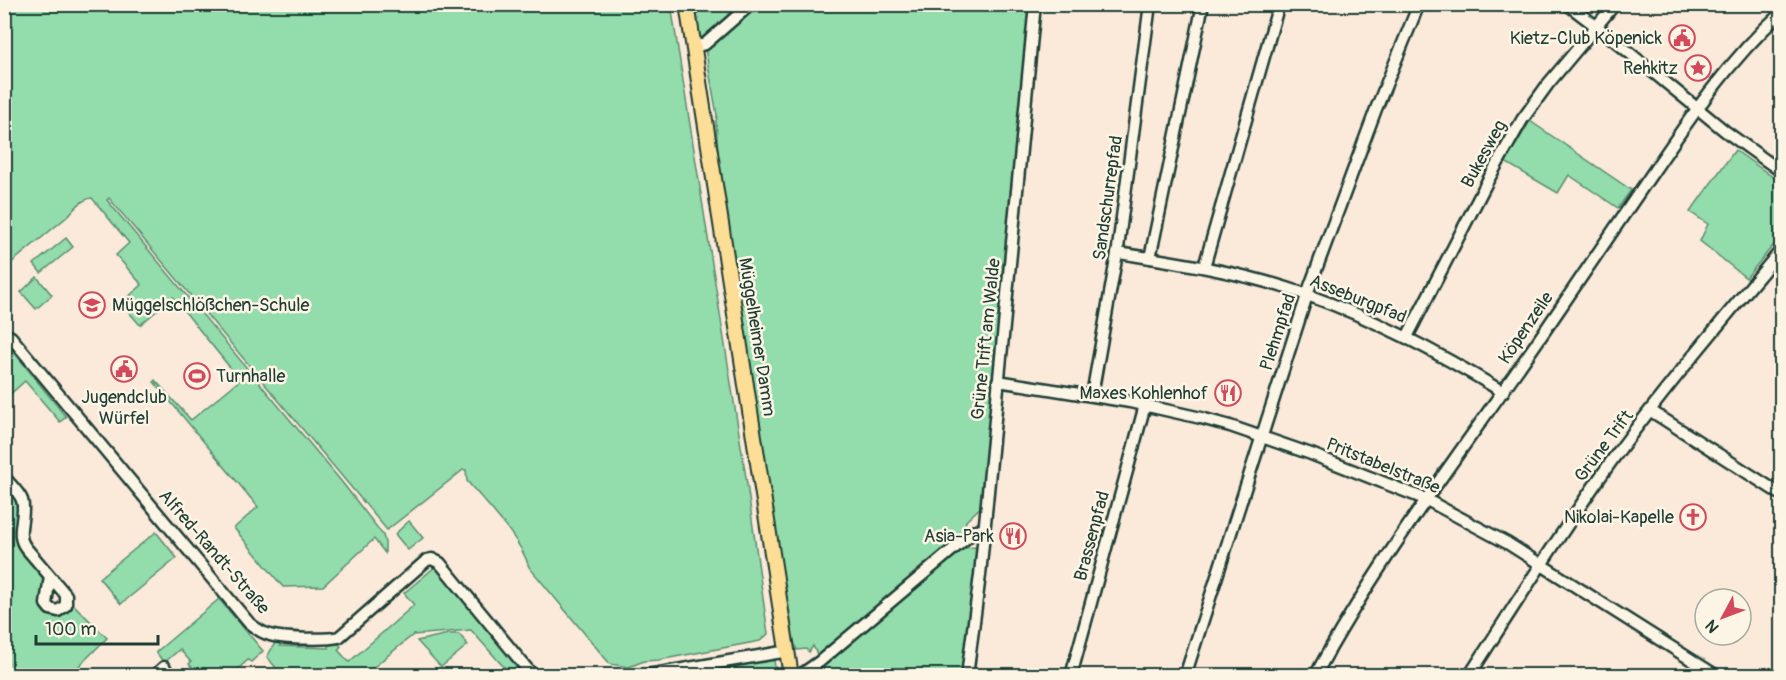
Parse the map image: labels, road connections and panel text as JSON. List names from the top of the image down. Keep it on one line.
{"streets":{"main road":["Müggelheimer Damm"],"street":["Bukesweg","Sandschurrepfad","Asseburgpfad","Köpenzeile","Plehmpfad","Grüne Trift am Walde","Grüne Trift","Pritstabelstraße","Brassenpfad","Alfred-Randt-Straße"]},"crossings":[["Bukesweg","Asseburgpfad"],["Sandschurrepfad","Asseburgpfad"],["Sandschurrepfad","Pritstabelstraße"],["Asseburgpfad","Köpenzeile"],["Asseburgpfad","Plehmpfad"],["Köpenzeile","Pritstabelstraße"],["Plehmpfad","Pritstabelstraße"],["Grüne Trift am Walde","Pritstabelstraße"],["Grüne Trift","Pritstabelstraße"],["Pritstabelstraße","Brassenpfad"]],"places":{"public building":["Kietz-Club Köpenick","Jugendclub Würfel"],"place":["Rehkitz"],"school or university":["Müggelschlößchen-Schule"],"sports":["Turnhalle"],"restaurant":["Maxes Kohlenhof","Asia-Park"],"church":["Nikolai-Kapelle"]},"scale_bar":"100 m","north":"bottom left"}
